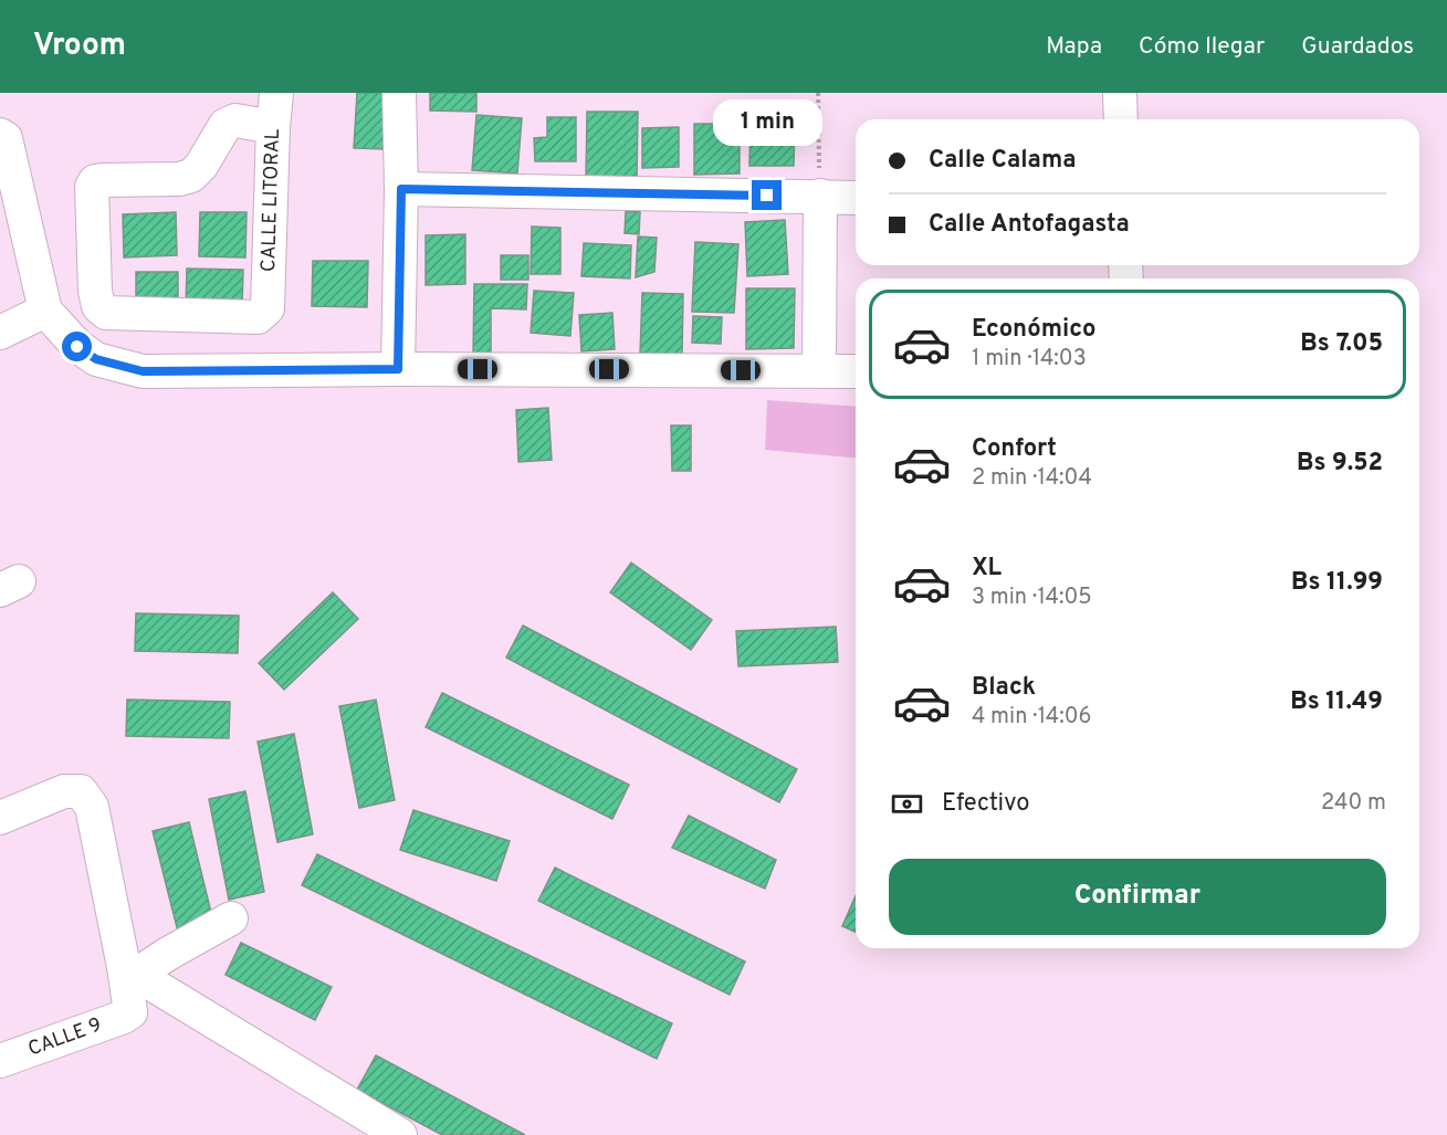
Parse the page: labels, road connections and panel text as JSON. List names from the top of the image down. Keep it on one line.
{"streets":{"street":["CALLE LITORAL","CALLE 9"]},"page":{"header":"Vroom","nav":["Mapa","Cómo llegar","Guardados"],"bubble":"1 min","banner":["Calle Calama","Calle Antofagasta"],"list":[{"name":"Económico","note":"1 min · 14:03","value":"Bs 7.05"},{"name":"Confort","note":"2 min · 14:04","value":"Bs 9.52"},{"name":"XL","note":"3 min · 14:05","value":"Bs 11.99"},{"name":"Black","note":"4 min · 14:06","value":"Bs 11.49"}],"pay":["Efectivo","240 m"],"buttons":"Confirmar"}}
